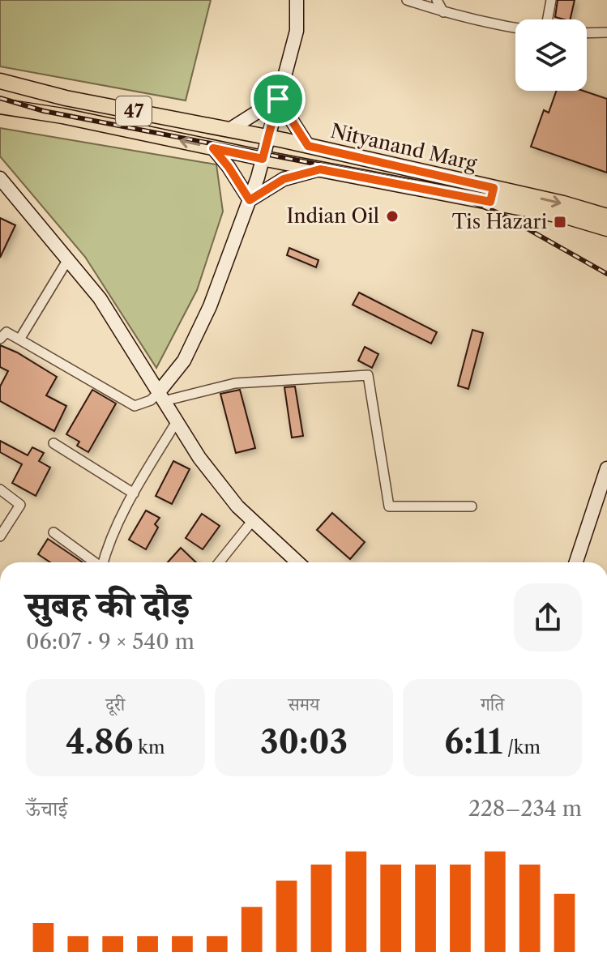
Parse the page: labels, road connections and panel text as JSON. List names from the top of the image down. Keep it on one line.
{"streets":{"main road":["47","Nityanand Marg"]},"places":{"other":["Indian Oil"],"transit":["Tis Hazari"]},"page":{"heading":["सुबह की दौड़","06:07 · 9 × 540 m"],"stats":[["दूरी","4.86 km"],["समय","30:03"],["गति","6:11 /km"]],"chart":["ऊँचाई","228–234 m"]}}
